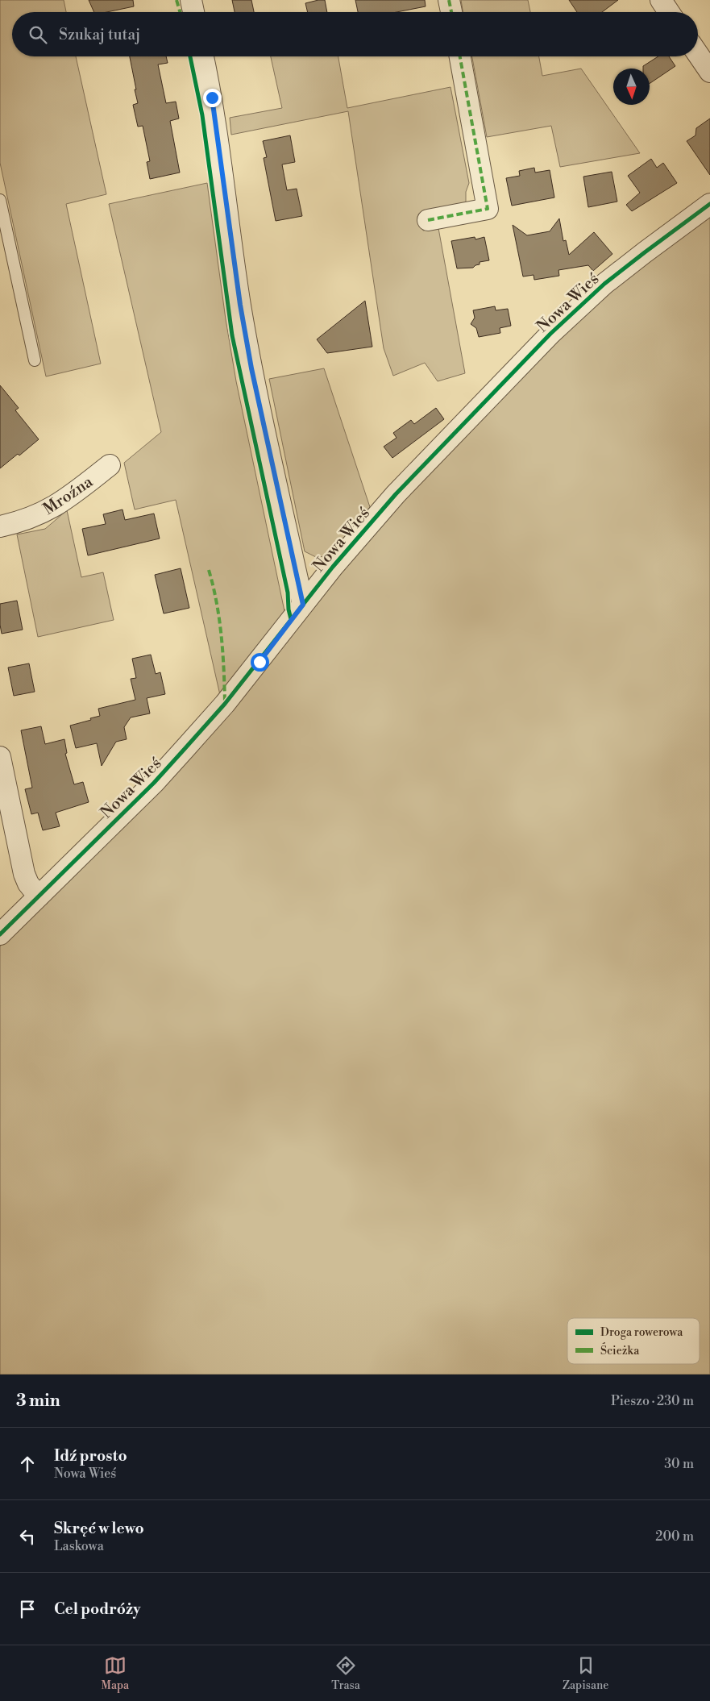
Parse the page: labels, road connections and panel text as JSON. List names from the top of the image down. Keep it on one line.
{"streets":{"street":["Nowa Wieś","Mroźna"]},"legend":["Droga rowerowa","Ścieżka"],"north":"bottom","page":{"search":"Szukaj tutaj","heading":["3 min","Pieszo · 230 m"],"list":[["Idź prosto","Nowa Wieś","30 m"],["Skręć w lewo","Laskowa","200 m"],"Cel podróży"],"nav":["Mapa","Trasa","Zapisane"]}}
